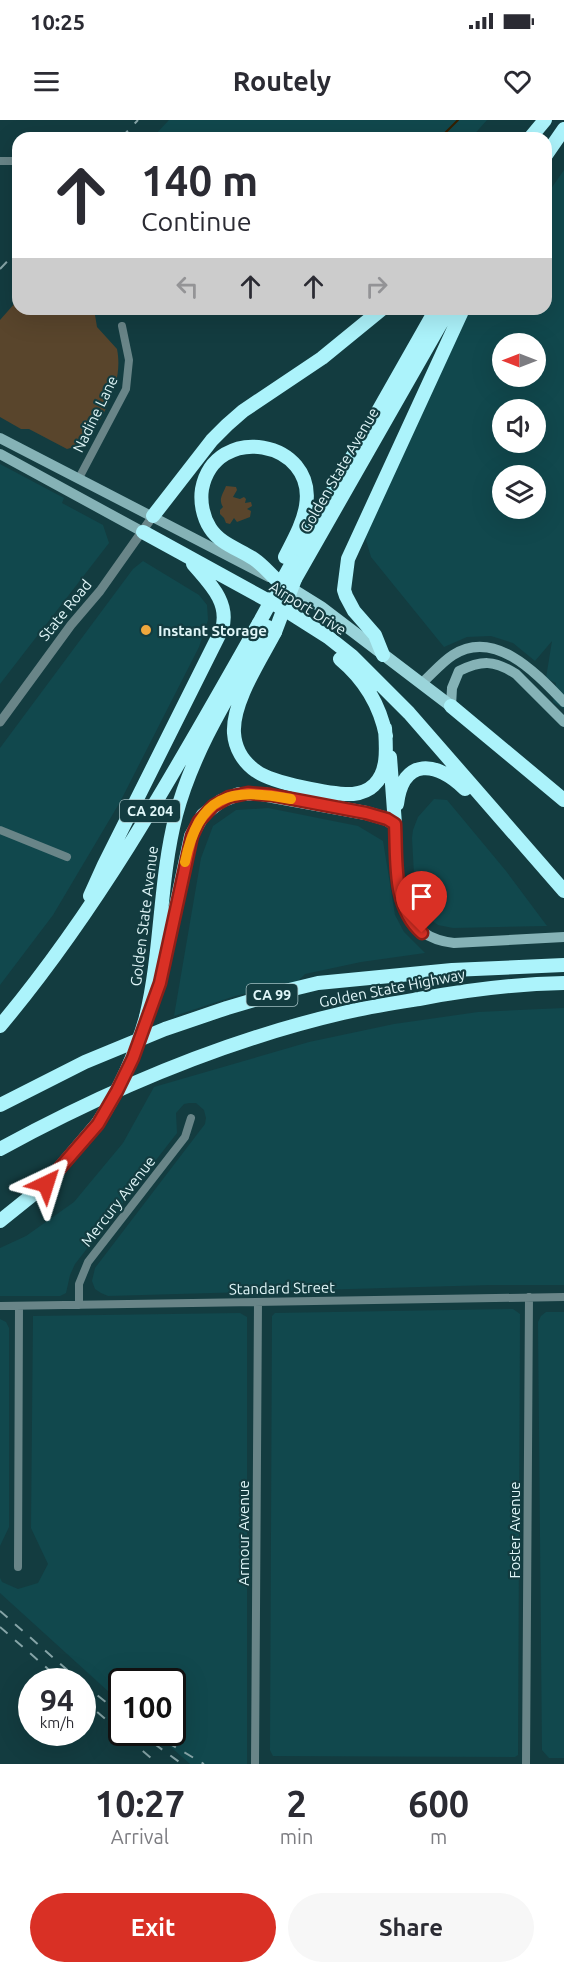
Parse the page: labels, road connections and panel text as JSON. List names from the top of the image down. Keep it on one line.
{"streets":{"highway":["Golden State Avenue","Airport Drive","CA 204","Golden State Highway","CA 99"],"street":["Nadine Lane","State Road","Mercury Avenue","Standard Street","Foster Avenue","Armour Avenue"]},"crossings":[["Nadine Lane","Airport Drive"],["Airport Drive","State Road"],["Mercury Avenue","Standard Street"],["Standard Street","Foster Avenue"],["Standard Street","Armour Avenue"]],"places":["Instant Storage"],"north":"left","page":{"status":"10:25","header":"Routely","turn":["140 m","Continue"],"speed":"94 km/h","limit":"100","eta":["10:27","Arrival","2","min","600","m"],"buttons":["Exit","Share"]}}
